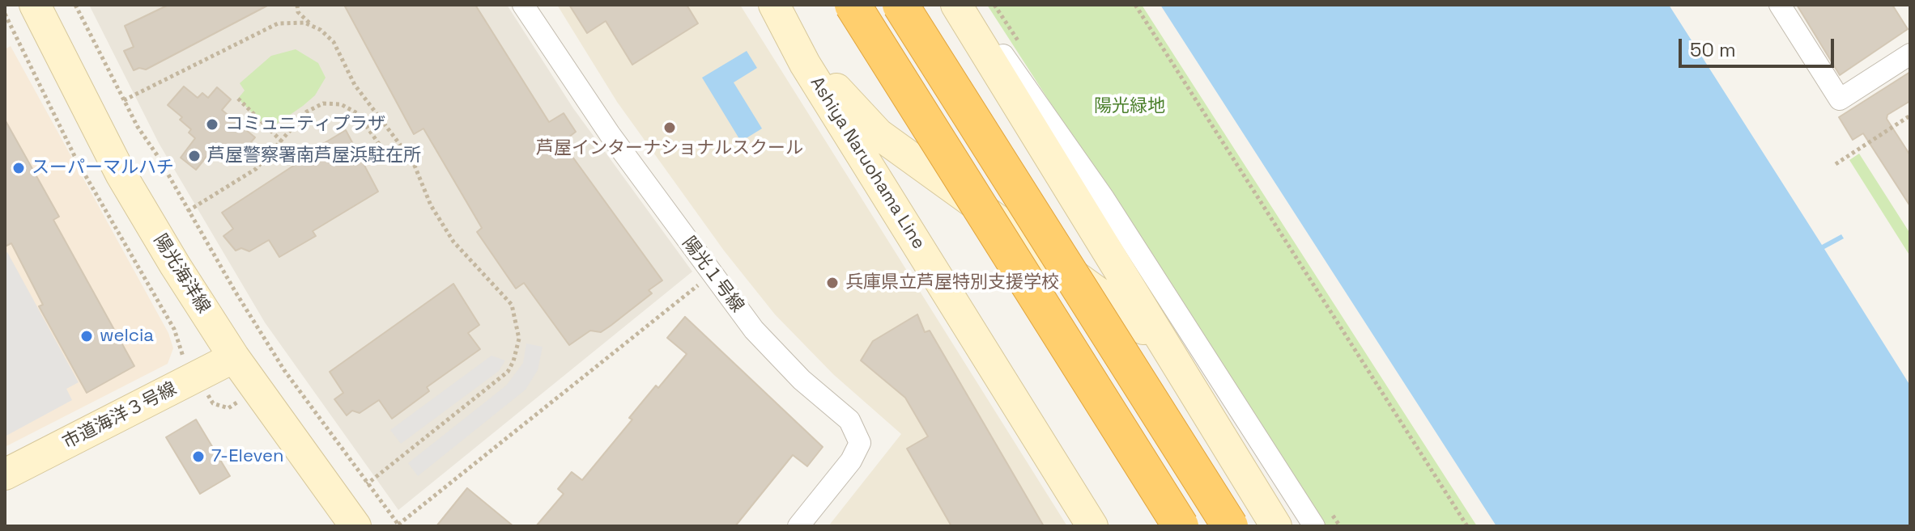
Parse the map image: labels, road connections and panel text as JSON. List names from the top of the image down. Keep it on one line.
{"streets":{"main road":["Ashiya Naruohama Line","陽光海洋線","市道海洋３号線"],"street":["陽光１号線"]},"crossings":[["陽光海洋線","市道海洋３号線"]],"parks":["陽光緑地"],"places":["コミュニティプラザ","芦屋インターナショナルスクール","芦屋警察署南芦屋浜駐在所","スーパーマルハチ","兵庫県立芦屋特別支援学校","welcia","7-Eleven"],"scale_bar":"50 m"}
